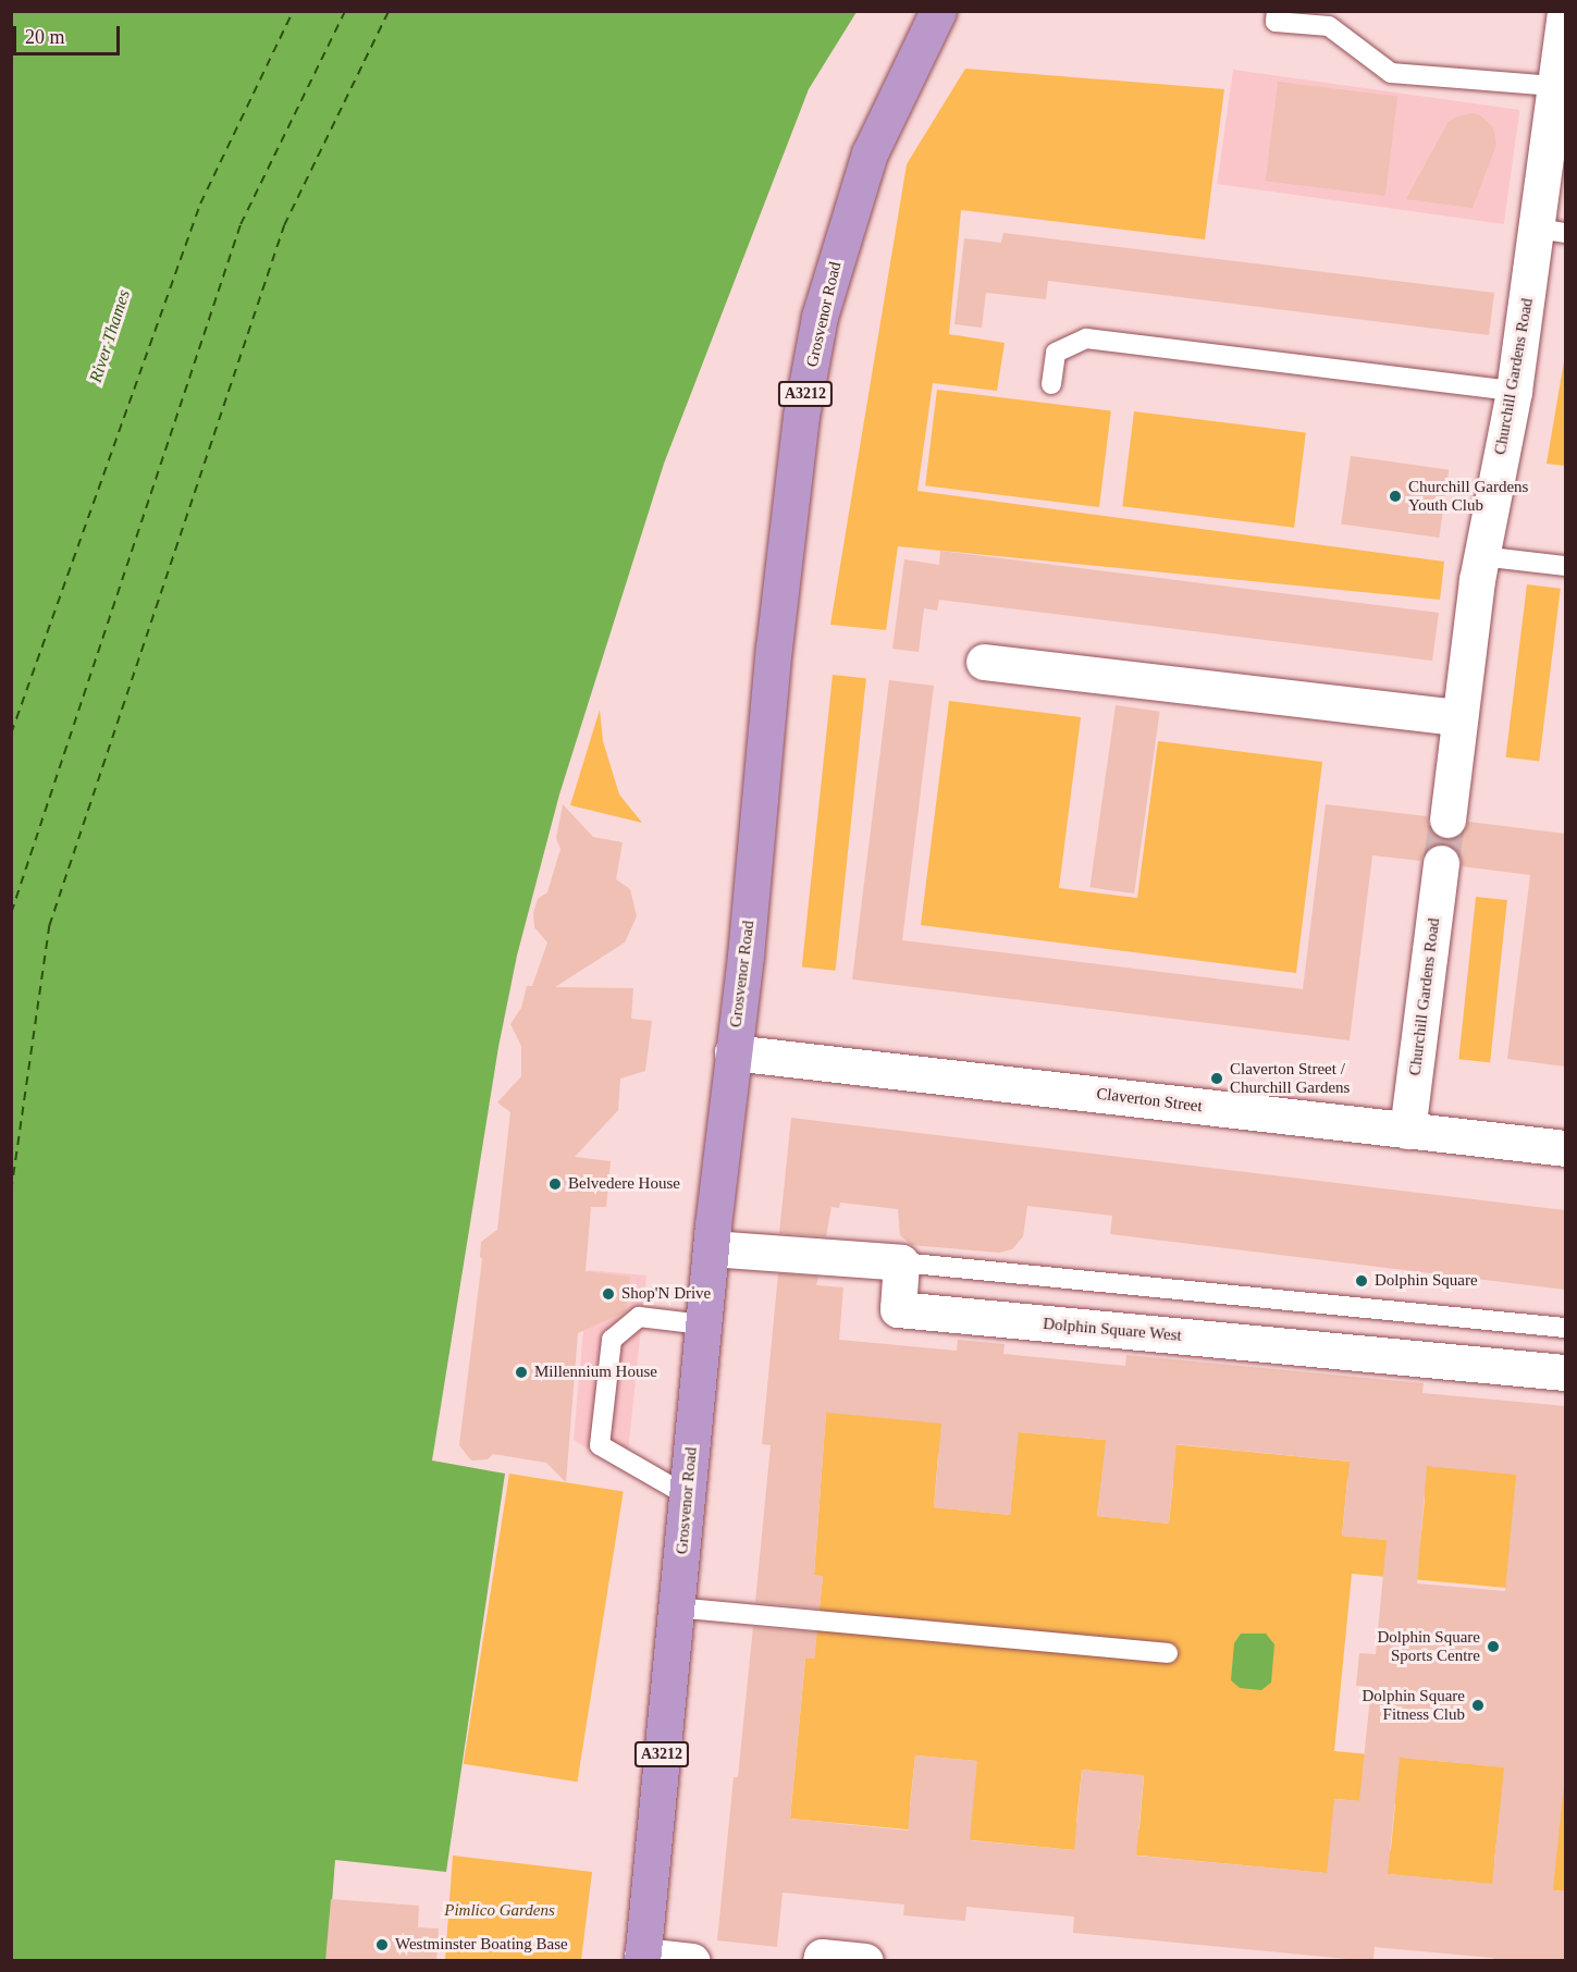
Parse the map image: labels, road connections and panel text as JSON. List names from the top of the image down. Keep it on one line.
{"streets":{"highway":["Grosvenor Road","A3212"],"street":["Churchill Gardens Road","Claverton Street","Dolphin Square West"]},"crossings":[["Grosvenor Road","Claverton Street"],["Churchill Gardens Road","Claverton Street"]],"water":["River Thames"],"parks":["Pimlico Gardens"],"places":["Churchill Gardens Youth Club","Claverton Street / Churchill Gardens","Belvedere House","Dolphin Square","Shop'N Drive","Millennium House","Dolphin Square Sports Centre","Dolphin Square Fitness Club","Westminster Boating Base"],"scale_bar":"20 m"}
